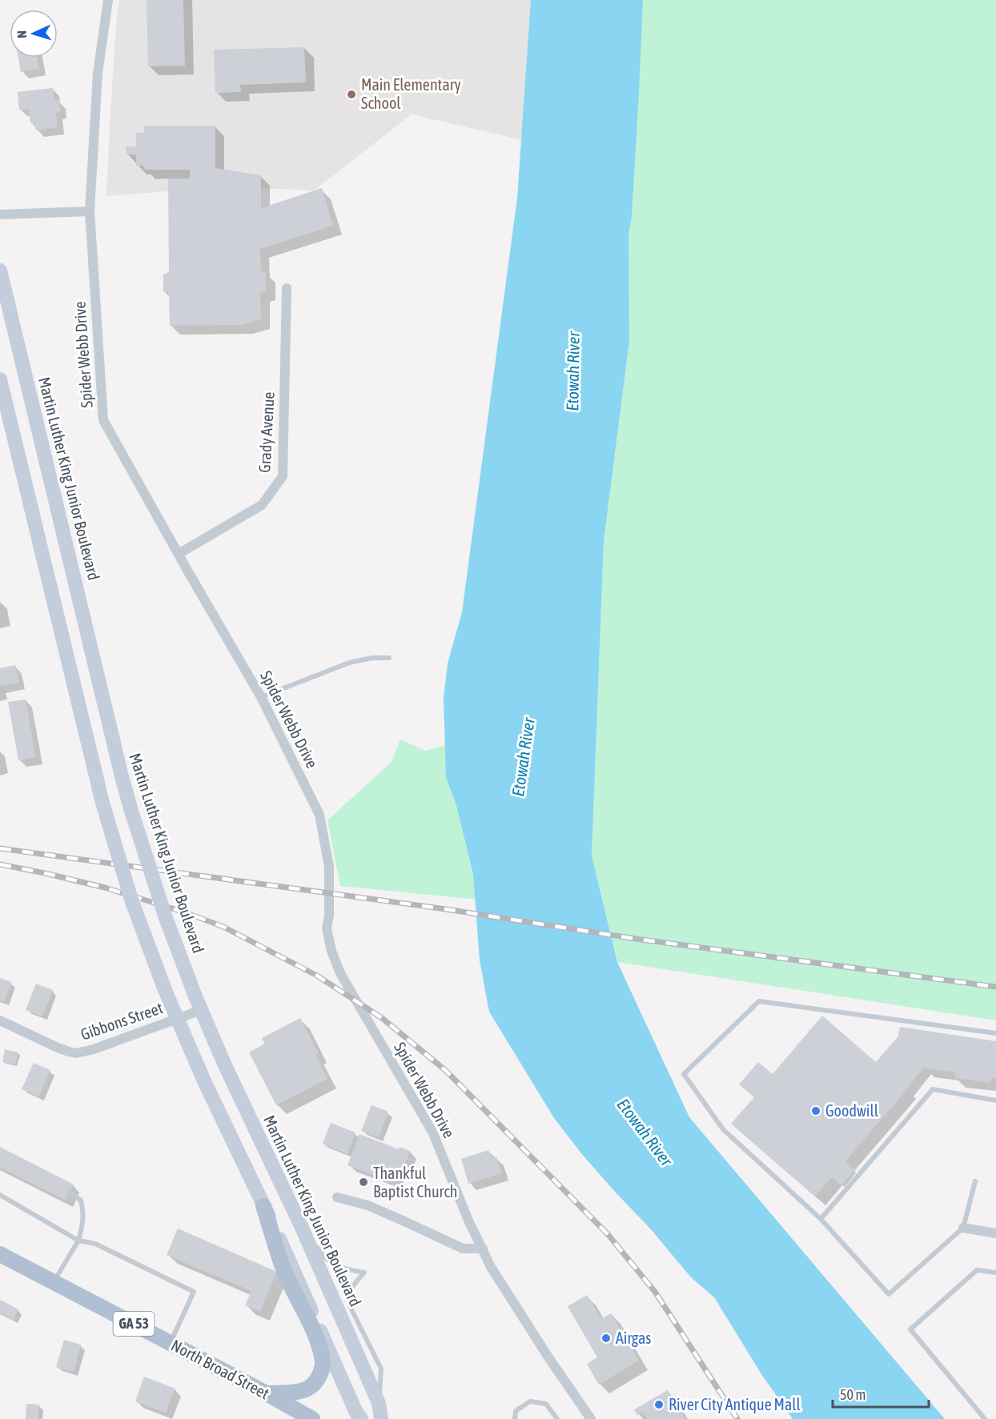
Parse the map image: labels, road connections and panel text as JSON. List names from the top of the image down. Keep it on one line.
{"streets":{"main road":["Martin Luther King Junior Boulevard","GA 53","North Broad Street"],"street":["Spider Webb Drive","Grady Avenue","Gibbons Street"]},"crossings":[["Spider Webb Drive","Grady Avenue"],["Martin Luther King Junior Boulevard","Gibbons Street"]],"water":["Etowah River"],"places":["Main Elementary School","Goodwill","Thankful Baptist Church","Airgas","River City Antique Mall"],"scale_bar":"50 m","north":"left"}
